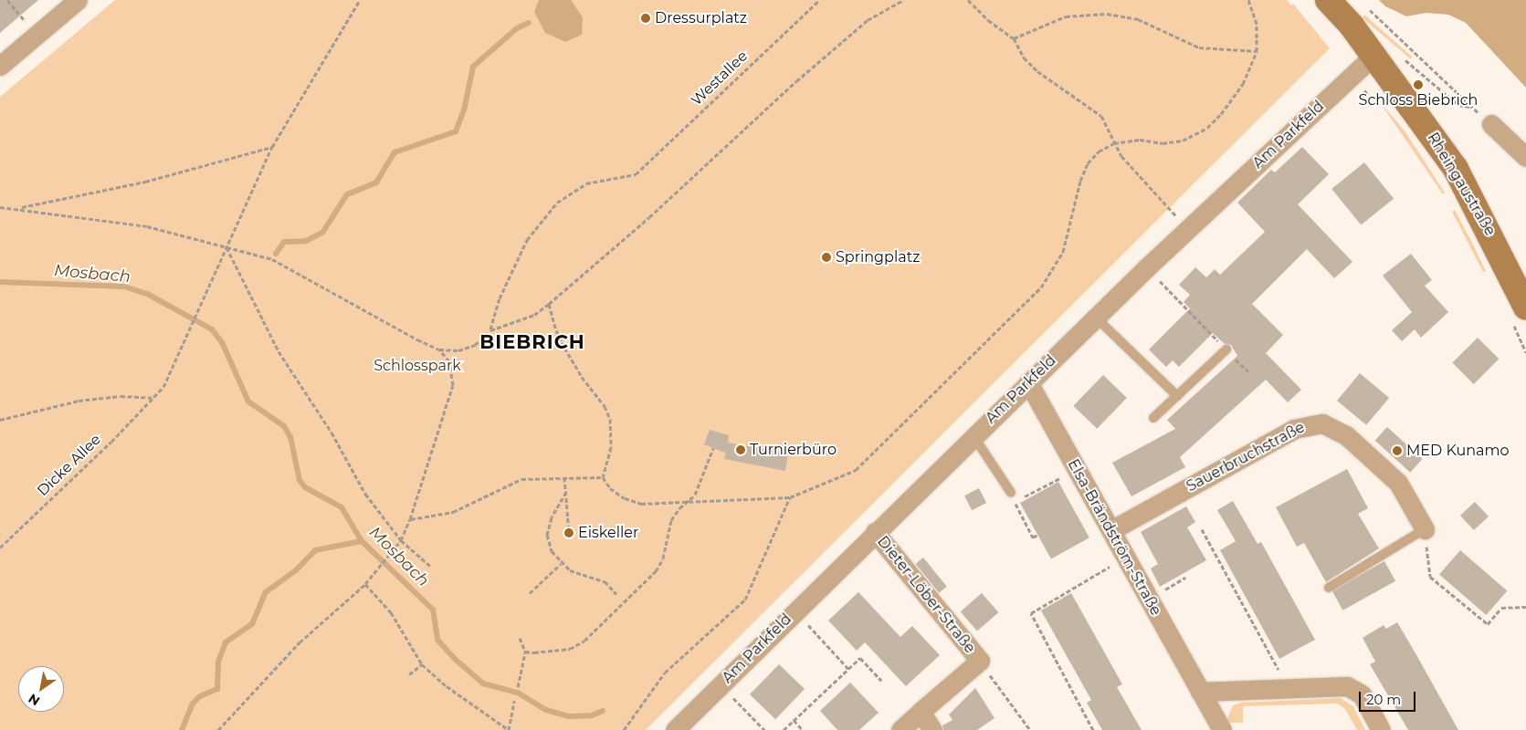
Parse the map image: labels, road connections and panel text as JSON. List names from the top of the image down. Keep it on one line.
{"streets":{"street":["Am Parkfeld","Rheingaustraße","Sauerbruchstraße","Elsa-Brändström-Straße","Dieter-Löber-Straße"],"path":["Westallee","Dicke Allee"]},"crossings":[["Am Parkfeld","Rheingaustraße"],["Am Parkfeld","Elsa-Brändström-Straße"],["Am Parkfeld","Dieter-Löber-Straße"],["Sauerbruchstraße","Elsa-Brändström-Straße"]],"districts":["BIEBRICH"],"water":["Mosbach"],"parks":["Schlosspark"],"places":["Dressurplatz","Schloss Biebrich","Springplatz","Turnierbüro","MED Kunamo","Eiskeller"],"scale_bar":"20 m","north":"bottom left"}
